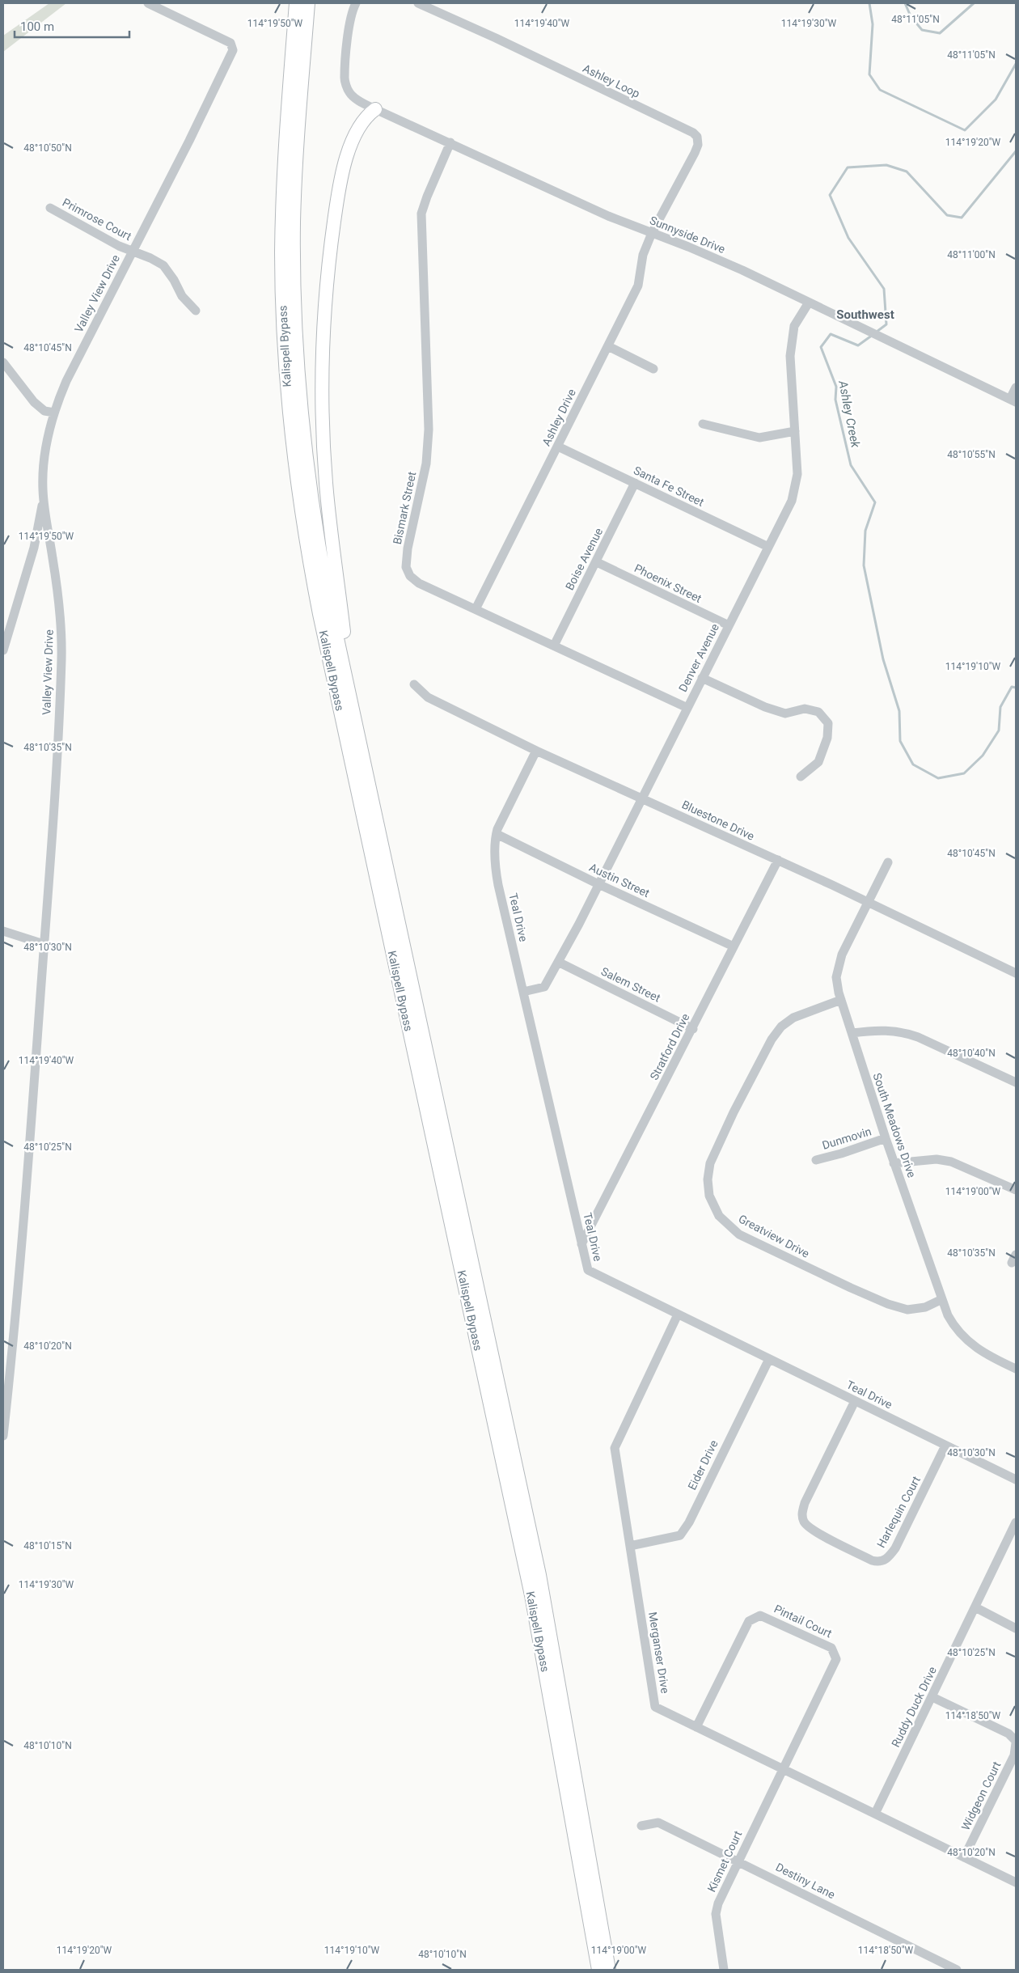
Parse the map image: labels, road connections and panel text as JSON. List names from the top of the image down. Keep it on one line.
{"streets":{"highway":["Kalispell Bypass"],"street":["Ashley Loop","Primrose Court","Sunnyside Drive","Valley View Drive","Ashley Drive","Santa Fe Street","Bismark Street","Boise Avenue","Phoenix Street","Denver Avenue","Bluestone Drive","Austin Street","Teal Drive","Salem Street","Stratford Drive","South Meadows Drive","Dunmovin","Greatview Drive","Eider Drive","Harlequin Court","Pintail Court","Merganser Drive","Ruddy Duck Drive","Widgeon Court","Kismet Court","Destiny Lane"]},"crossings":[["Ashley Loop","Sunnyside Drive"],["Ashley Loop","Ashley Drive"],["Primrose Court","Valley View Drive"],["Sunnyside Drive","Ashley Drive"],["Sunnyside Drive","Bismark Street"],["Sunnyside Drive","Denver Avenue"],["Ashley Drive","Santa Fe Street"],["Ashley Drive","Bismark Street"],["Santa Fe Street","Boise Avenue"],["Santa Fe Street","Denver Avenue"],["Bismark Street","Boise Avenue"],["Bismark Street","Denver Avenue"],["Boise Avenue","Phoenix Street"],["Phoenix Street","Denver Avenue"],["Denver Avenue","Bluestone Drive"],["Denver Avenue","Austin Street"],["Denver Avenue","Teal Drive"],["Denver Avenue","Salem Street"],["Bluestone Drive","Teal Drive"],["Bluestone Drive","Stratford Drive"],["Bluestone Drive","South Meadows Drive"],["Austin Street","Teal Drive"],["Austin Street","Stratford Drive"],["Teal Drive","Stratford Drive"],["Teal Drive","Eider Drive"],["Teal Drive","Harlequin Court"],["Teal Drive","Merganser Drive"],["Salem Street","Stratford Drive"],["South Meadows Drive","Dunmovin"],["South Meadows Drive","Greatview Drive"],["Eider Drive","Merganser Drive"],["Pintail Court","Merganser Drive"],["Pintail Court","Kismet Court"],["Merganser Drive","Ruddy Duck Drive"],["Merganser Drive","Widgeon Court"],["Merganser Drive","Kismet Court"],["Ruddy Duck Drive","Widgeon Court"],["Kismet Court","Destiny Lane"]],"districts":["Southwest"],"water":["Ashley Creek"],"scale_bar":"100 m","coordinates":["48°11'05\"N","114°19'50\"W","114°19'40\"W","114°19'30\"W","114°19'20\"W","48°10'50\"N","48°11'00\"N","48°10'45\"N","48°10'55\"N","114°19'10\"W","48°10'35\"N","48°10'30\"N","48°10'40\"N","48°10'25\"N","114°19'00\"W","48°10'20\"N","48°10'15\"N","114°18'50\"W","48°10'10\"N"]}
